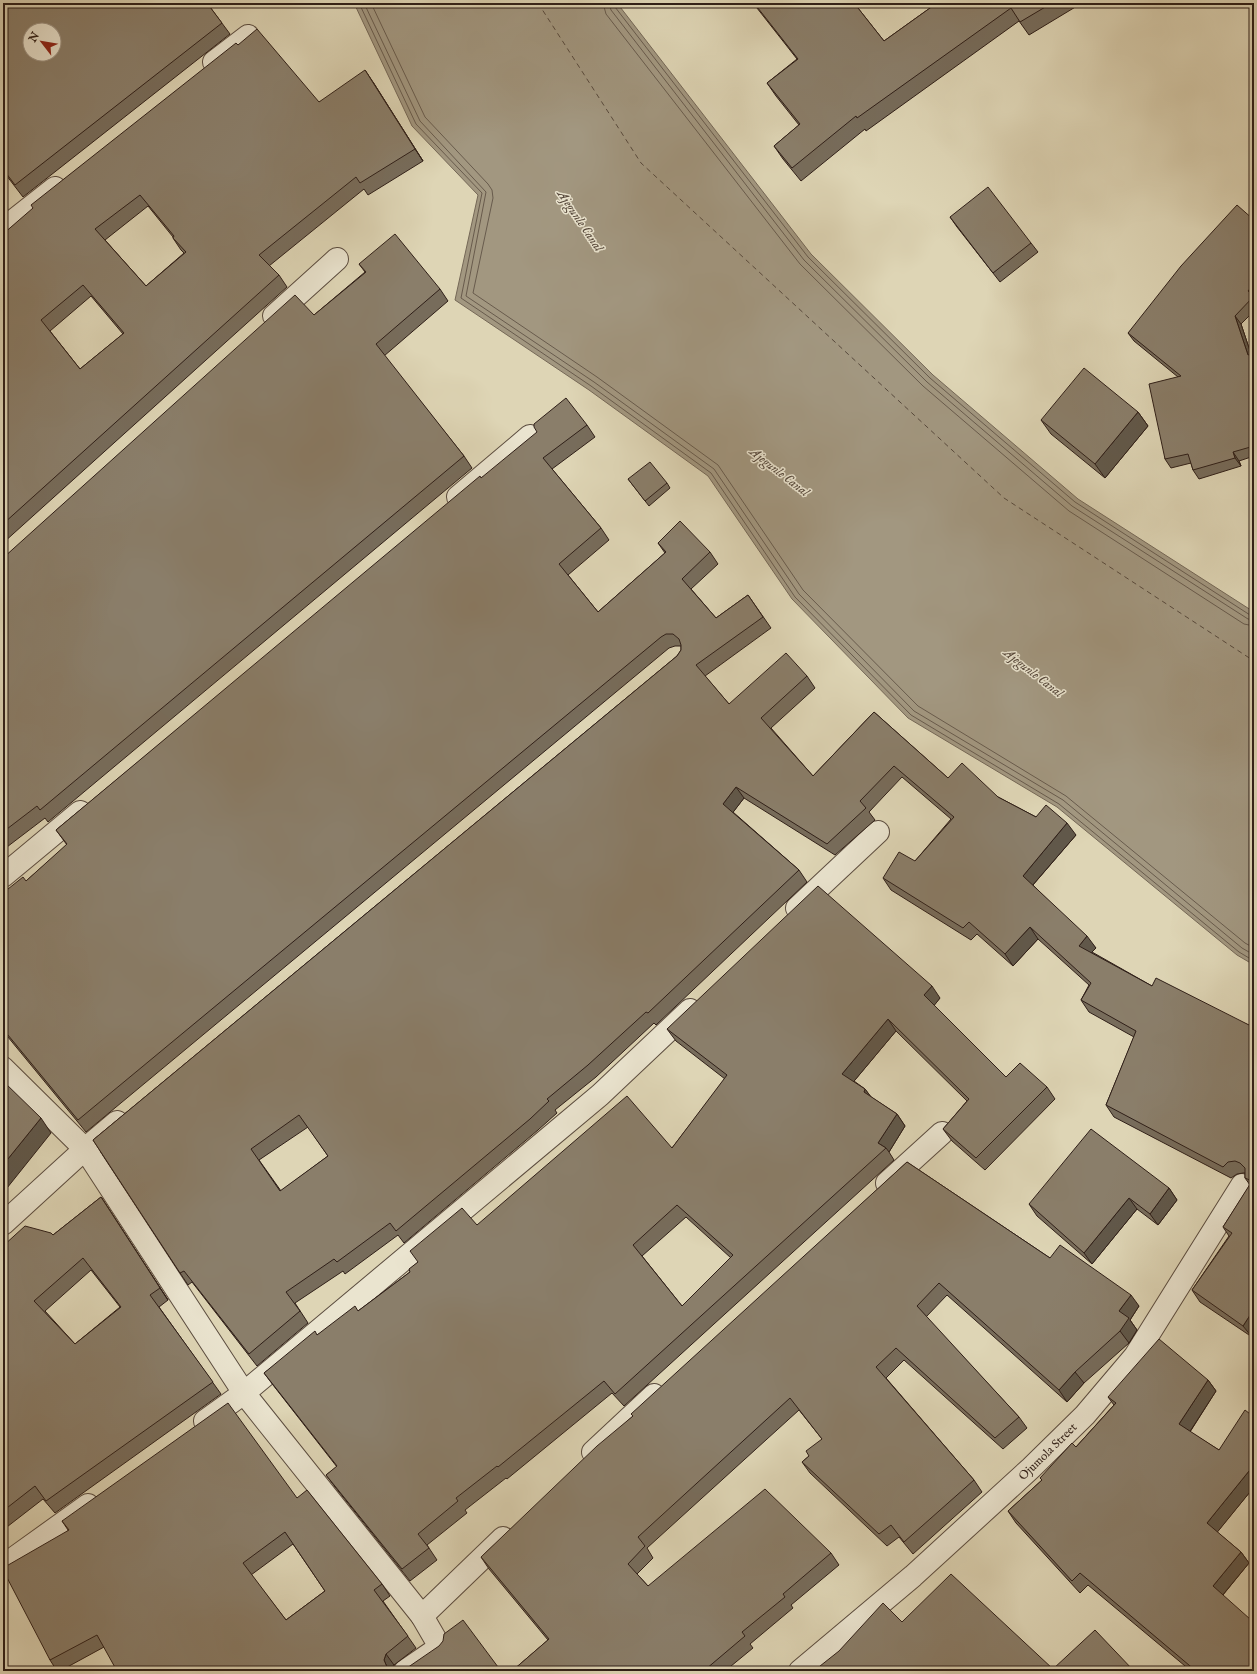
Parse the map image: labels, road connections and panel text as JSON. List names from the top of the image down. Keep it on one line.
{"streets":{"street":["Ojumola Street"]},"water":["Ajegunle Canal"],"north":"top left"}
